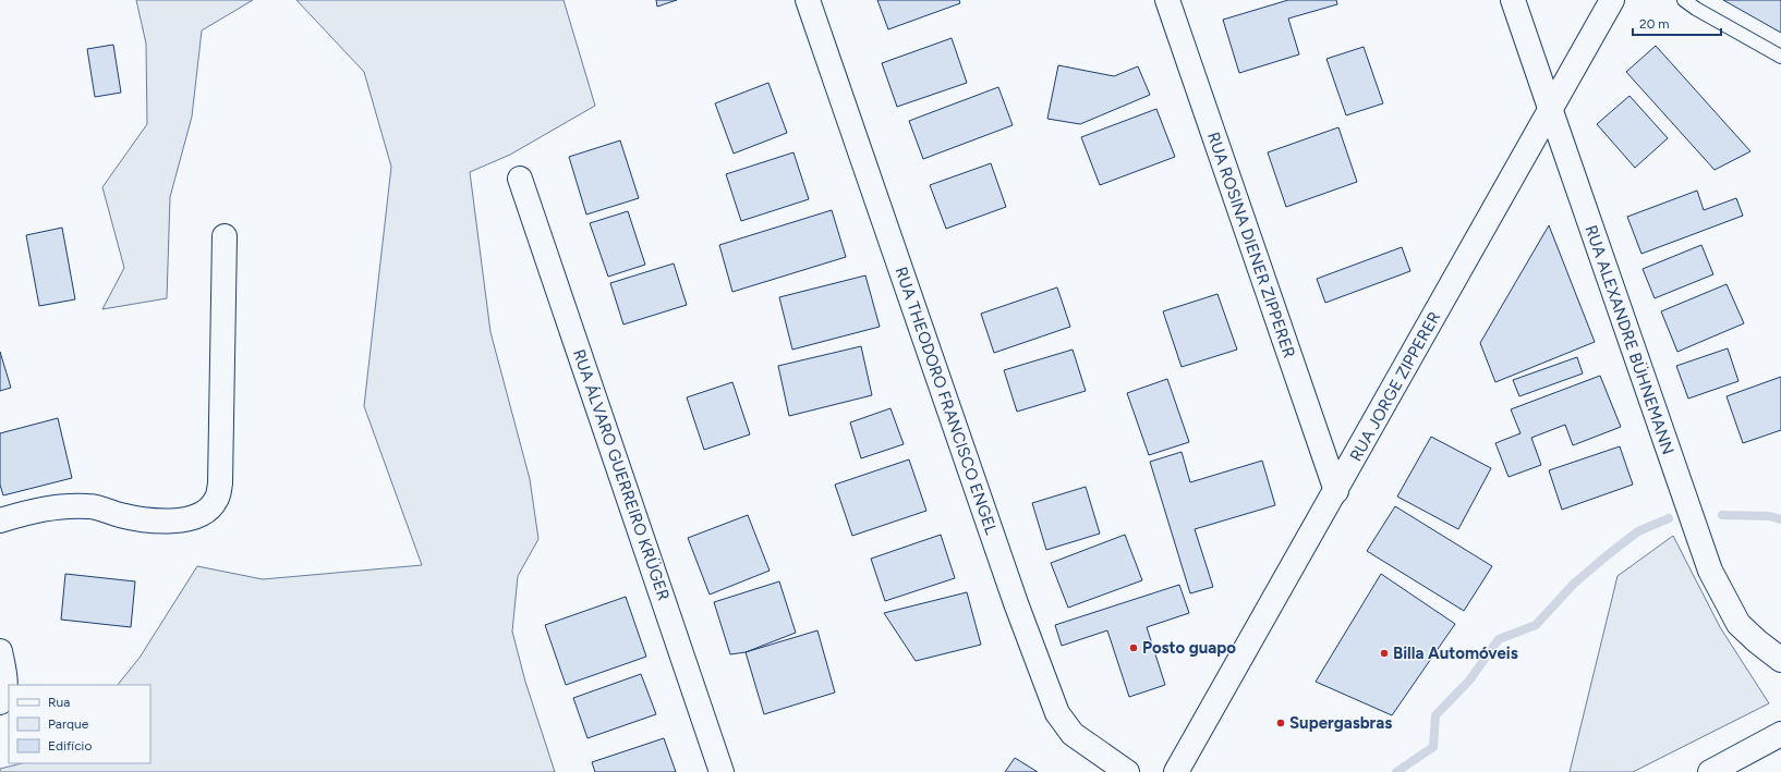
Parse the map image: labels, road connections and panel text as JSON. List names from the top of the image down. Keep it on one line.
{"streets":{"street":["RUA ROSINA DIENER ZIPPERER","RUA ALEXANDRE BÜHNEMANN","RUA JORGE ZIPPERER","RUA THEODORO FRANCISCO ENGEL","RUA ÁLVARO GUERREIRO KRÜGER"]},"crossings":[["RUA ROSINA DIENER ZIPPERER","RUA JORGE ZIPPERER"],["RUA ALEXANDRE BÜHNEMANN","RUA JORGE ZIPPERER"]],"places":["Posto guapo","Billa Automóveis","Supergasbras"],"legend":["Rua","Parque","Edifício"],"scale_bar":"20 m"}
